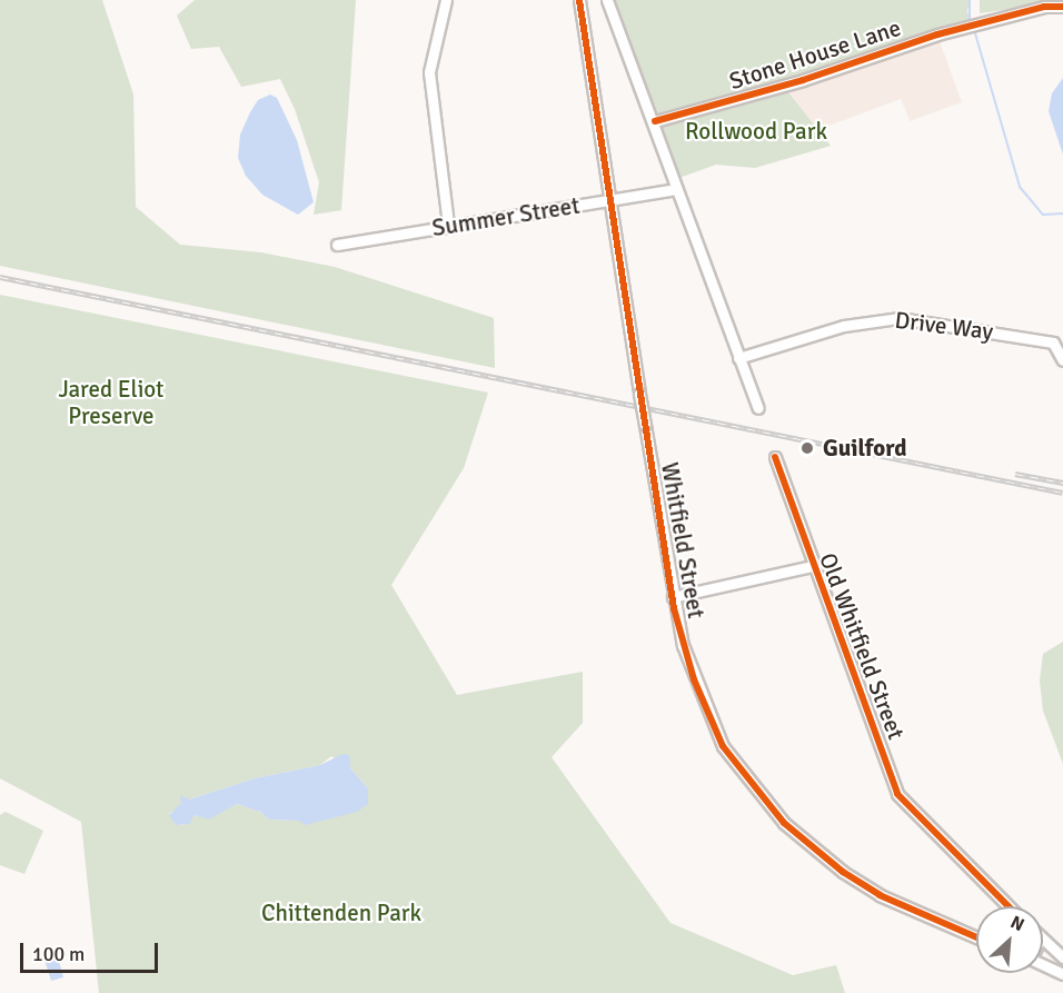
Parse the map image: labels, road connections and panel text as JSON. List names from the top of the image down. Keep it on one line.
{"streets":{"street":["Stone House Lane","Summer Street","Drive Way","Whitfield Street","Old Whitfield Street"]},"crossings":[["Summer Street","Whitfield Street"]],"parks":["Rollwood Park","Jared Eliot Preserve","Chittenden Park"],"places":["Guilford"],"scale_bar":"100 m","north":"top right"}
